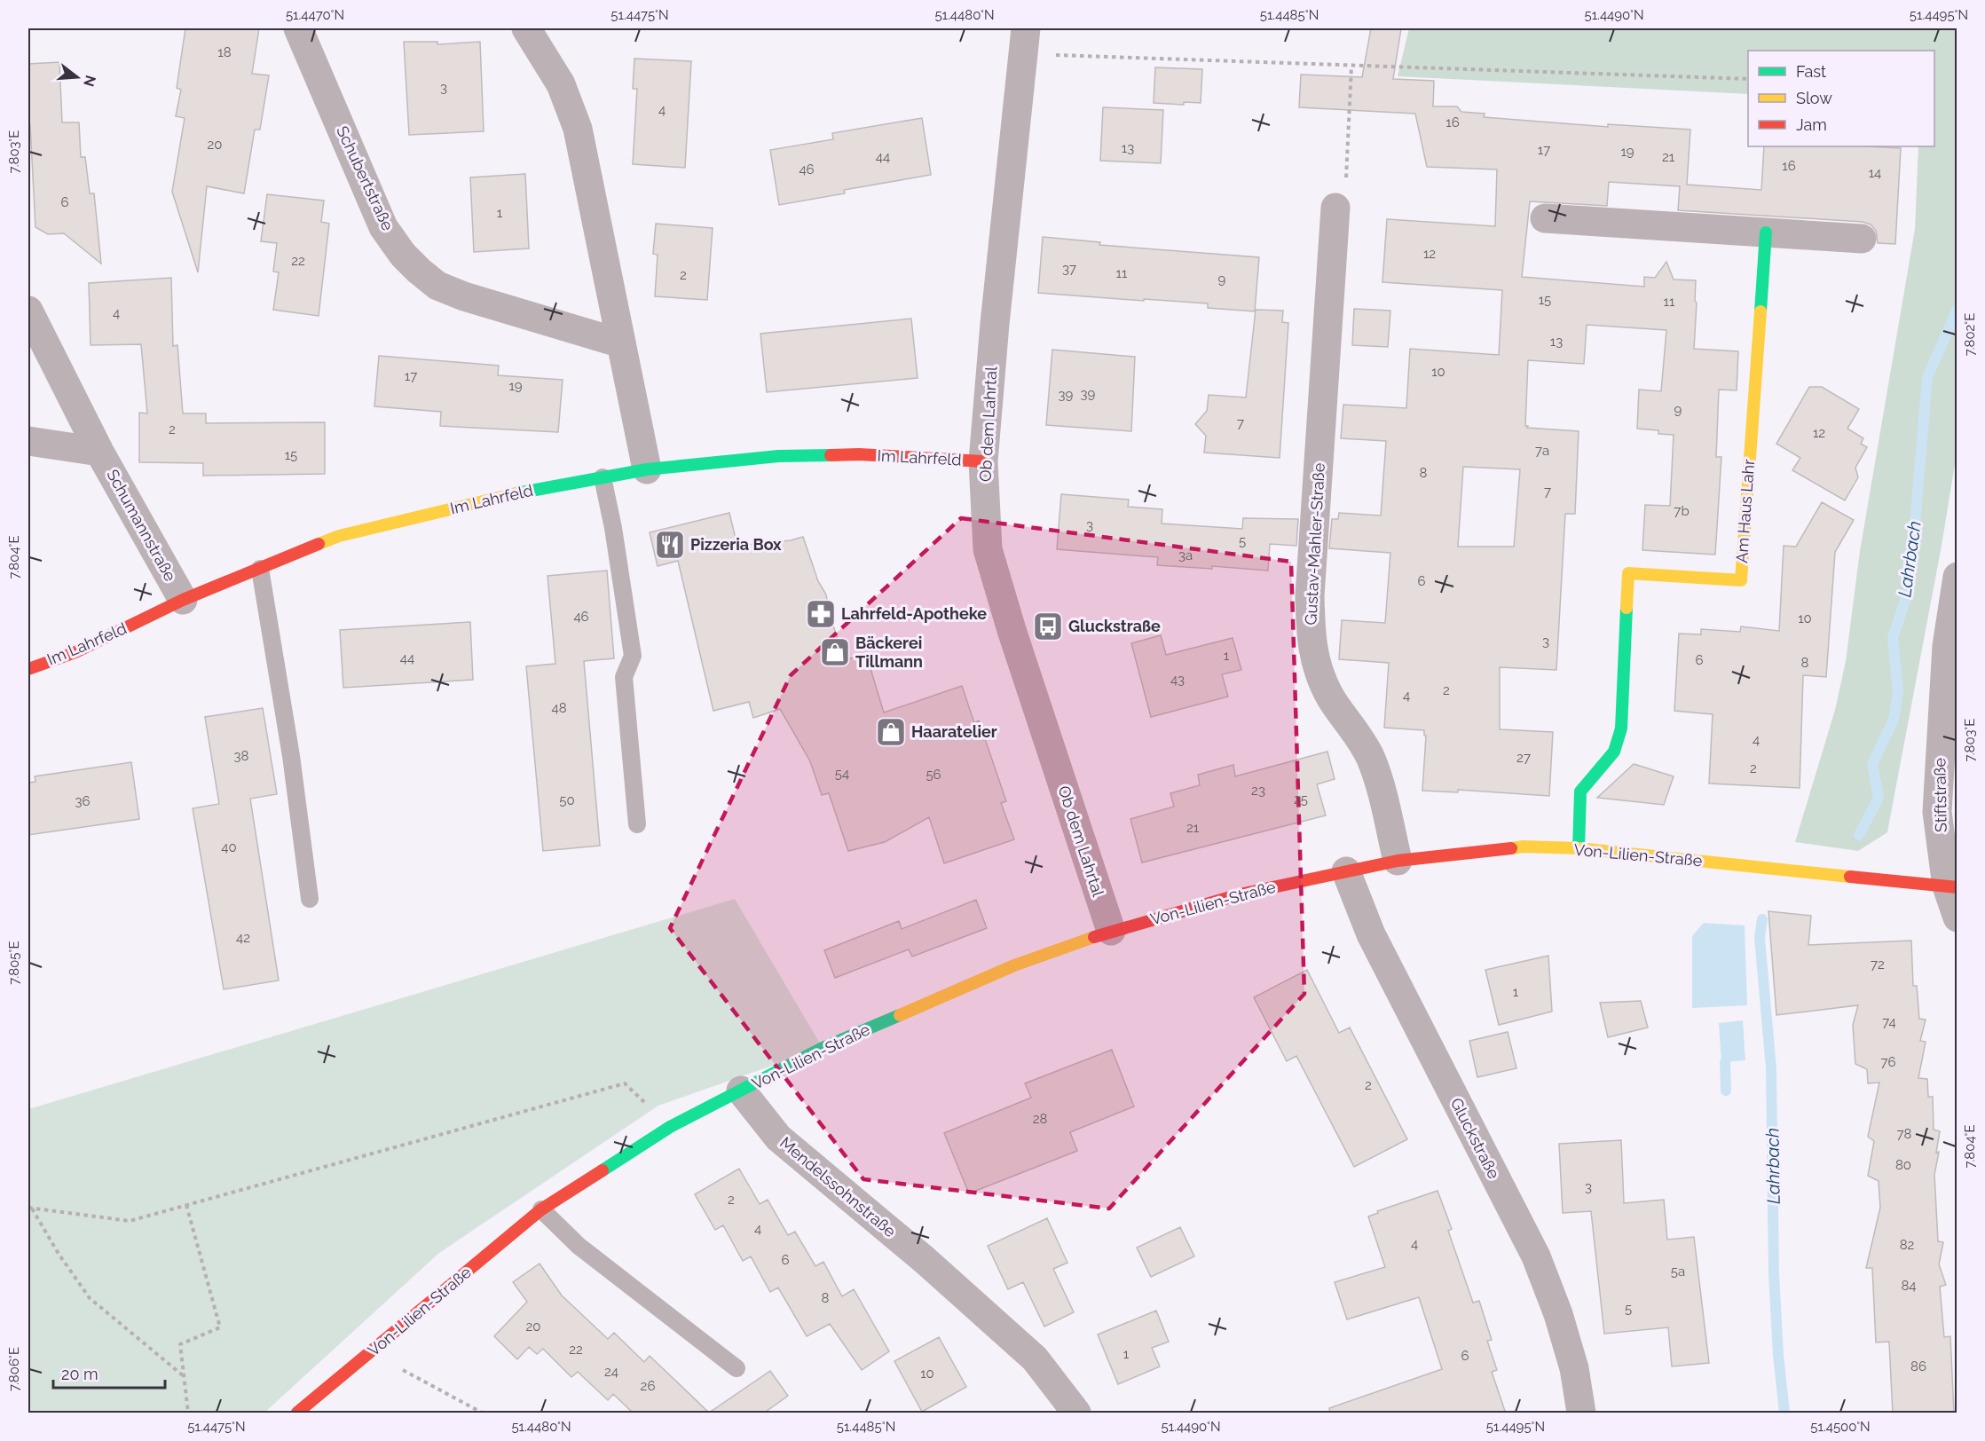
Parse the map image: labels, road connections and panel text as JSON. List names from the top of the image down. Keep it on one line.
{"streets":{"street":["Schubertstraße","Ob dem Lahrtal","Im Lahrfeld","Am Haus Lahr","Schumannstraße","Gustav-Mahler-Straße","Stiftstraße","Von-Lilien-Straße","Gluckstraße","Mendelssohnstraße"]},"crossings":[["Ob dem Lahrtal","Im Lahrfeld"],["Ob dem Lahrtal","Von-Lilien-Straße"],["Im Lahrfeld","Schumannstraße"],["Am Haus Lahr","Von-Lilien-Straße"],["Gustav-Mahler-Straße","Von-Lilien-Straße"],["Stiftstraße","Von-Lilien-Straße"],["Von-Lilien-Straße","Gluckstraße"],["Von-Lilien-Straße","Mendelssohnstraße"]],"water":["Lahrbach"],"places":{"restaurant":["Pizzeria Box"],"pharmacy":["Lahrfeld-Apotheke"],"bus stop":["Gluckstraße"],"shop":["Bäckerei Tillmann","Haaratelier"]},"house_numbers":["18","3","4","16","20","13","17","19","44","21","16","46","14","6","1","12","22","37","11","2","9","15","11","4","13","10","17","19","39","39","9","7","2","12","7a","15","8","7","7b","3","5","3a","6","46","10","3","1","44","6","8","43","2","4","48","4","38","27","2","54","56","23","25","50","36","21","40","42","72","1","74","76","2","28","78","80","3","2","4","4","82","6","5a","84","8","5","20","22","1","6","86","24","10","26"],"legend":["Fast","Slow","Jam"],"scale_bar":"20 m","north":"right","coordinates":["51.4470°N","51.4475°N","51.4480°N","51.4485°N","51.4490°N","51.4495°N","7.803°E","7.802°E","7.804°E","7.805°E","7.806°E","51.4500°N"]}
